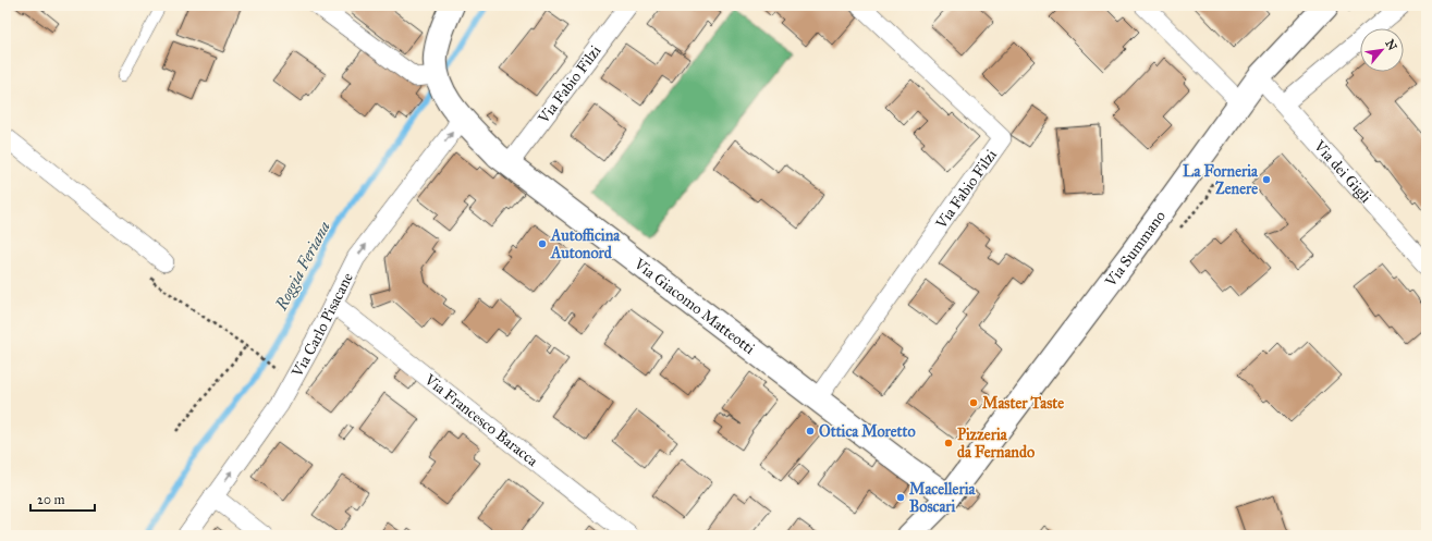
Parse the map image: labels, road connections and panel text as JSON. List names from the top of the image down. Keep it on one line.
{"streets":{"street":["Via Fabio Filzi","Via dei Gigli","Via Summano","Via Giacomo Matteotti","Via Carlo Pisacane","Via Francesco Baracca"]},"crossings":[["Via Fabio Filzi","Via Giacomo Matteotti"],["Via dei Gigli","Via Summano"],["Via Summano","Via Giacomo Matteotti"],["Via Giacomo Matteotti","Via Carlo Pisacane"],["Via Carlo Pisacane","Via Francesco Baracca"]],"one_way":["Via Carlo Pisacane"],"water":["Roggia Feriana"],"places":["La Forneria Zenere","Autofficina Autonord","Master Taste","Ottica Moretto","Pizzeria da Fernando","Macelleria Boscari"],"scale_bar":"20 m","north":"top right"}
